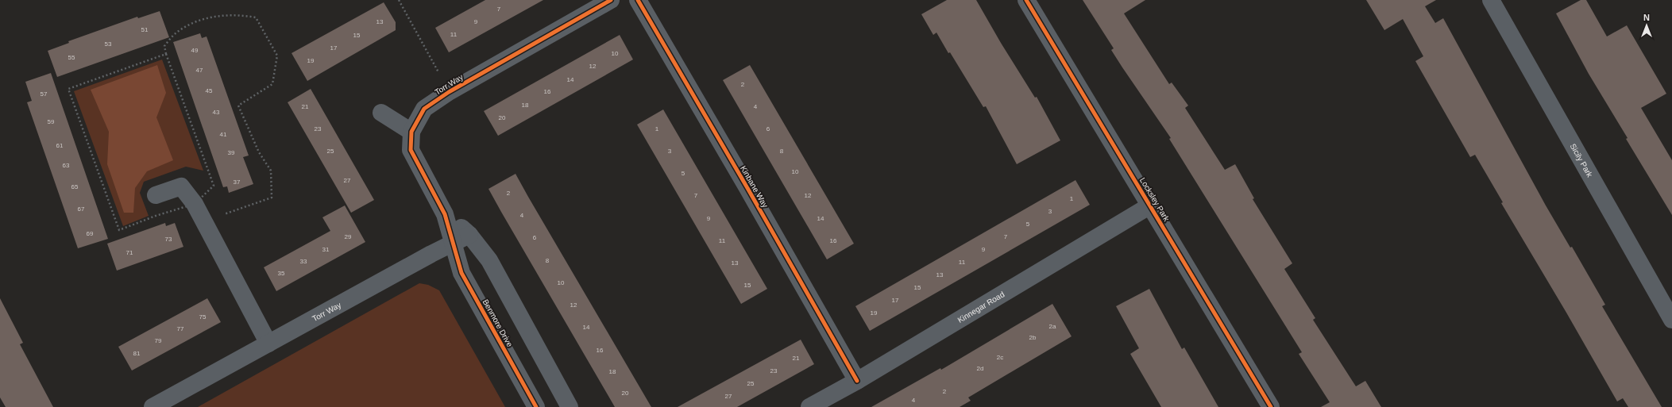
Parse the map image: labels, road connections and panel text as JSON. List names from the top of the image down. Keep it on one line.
{"streets":{"street":["Torr Way","Sicily Park","Kinbane Way","Locksley Park","Kinnegar Road","Benmore Drive"]},"crossings":[["Torr Way","Benmore Drive"],["Kinbane Way","Kinnegar Road"],["Locksley Park","Kinnegar Road"]],"house_numbers":["7","13","9","51","11","15","53","17","49","10","55","19","12","47","14","2","45","16","57","18","21","4","43","20","59","23","1","6","41","61","25","3","8","39","63","10","5","27","37","65","2","7","12","1","67","3","4","9","14","5","69","29","7","6","73","11","16","31","9","71","8","33","11","13","35","13","10","15","15","17","12","19","75","2a","14","77","2b","79","16","81","2c","21","2d","23","18","25","2","20","27","4"],"north":"top"}
